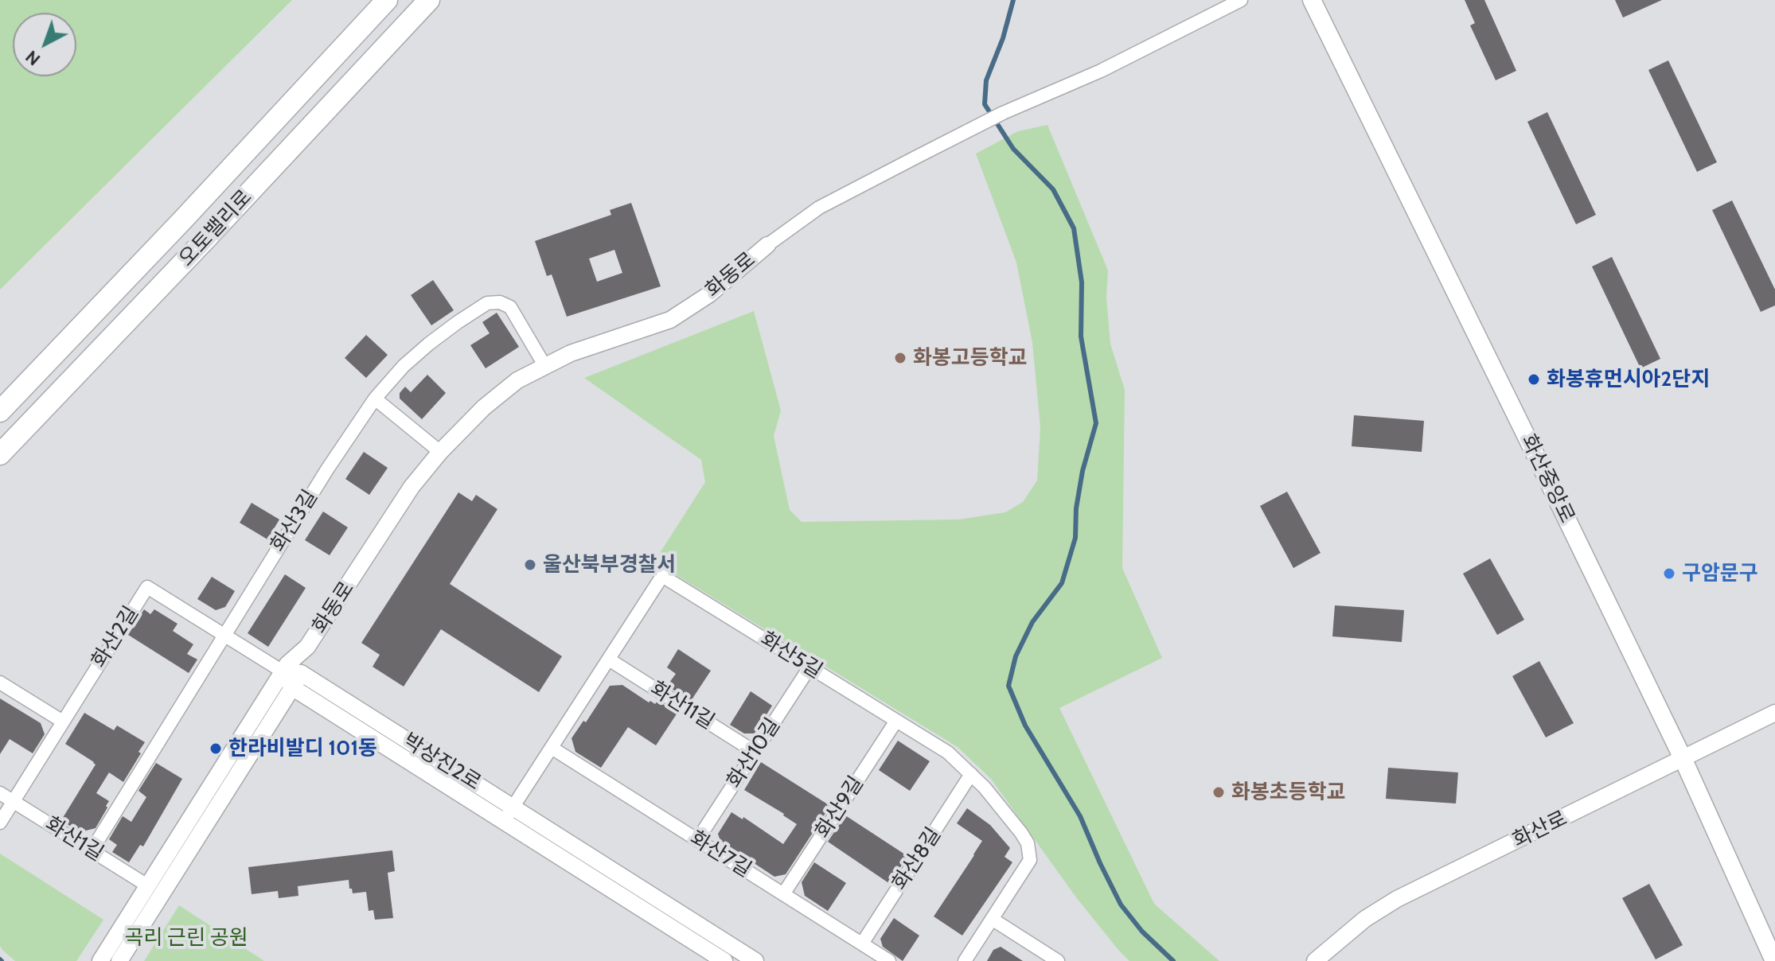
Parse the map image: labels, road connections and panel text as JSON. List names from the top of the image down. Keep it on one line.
{"streets":{"highway":["오토밸리로"],"main road":["화산중앙로"],"street":["화동로","화산3길","화산2길","화산5길","화산11길","화산10길","박상진2로","화산9길","화산로","화산1길","화산7길","화산8길"]},"crossings":[["화동로","화산3길"],["화동로","화산2길"],["화동로","박상진2로"],["화동로","화산1길"],["화산중앙로","화산로"],["화산3길","화산2길"],["화산3길","화산1길"],["화산2길","박상진2로"],["화산2길","화산1길"],["화산5길","화산11길"],["화산5길","화산10길"],["화산5길","박상진2로"],["화산5길","화산9길"],["화산5길","화산7길"],["화산5길","화산8길"],["화산11길","화산10길"],["화산10길","화산7길"],["화산9길","화산7길"],["화산7길","화산8길"]],"parks":["곡리 근린 공원"],"places":["화봉고등학교","화봉휴먼시아2단지","울산북부경찰서","구암문구","한라비발디 101동","화봉초등학교"],"north":"bottom left"}
